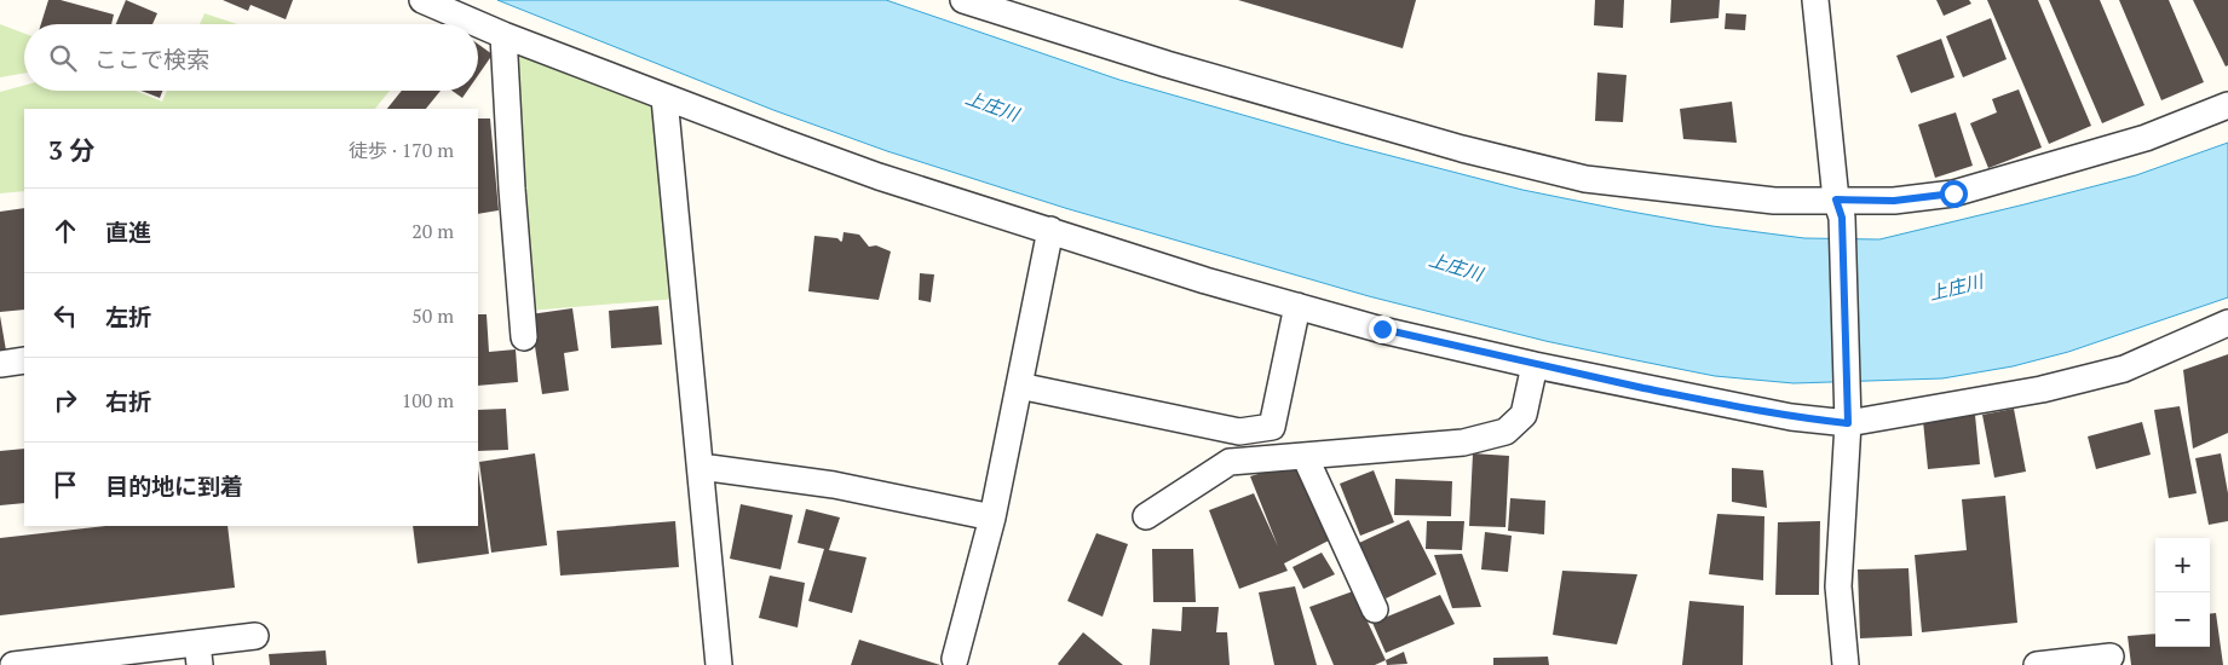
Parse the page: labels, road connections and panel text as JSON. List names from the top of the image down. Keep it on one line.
{"water":["上庄川"],"page":{"search":"ここで検索","heading":["3 分","徒歩 · 170 m"],"list":[["直進","20 m"],["左折","50 m"],["右折","100 m"],"目的地に到着"],"map_buttons":["+","−"]}}
